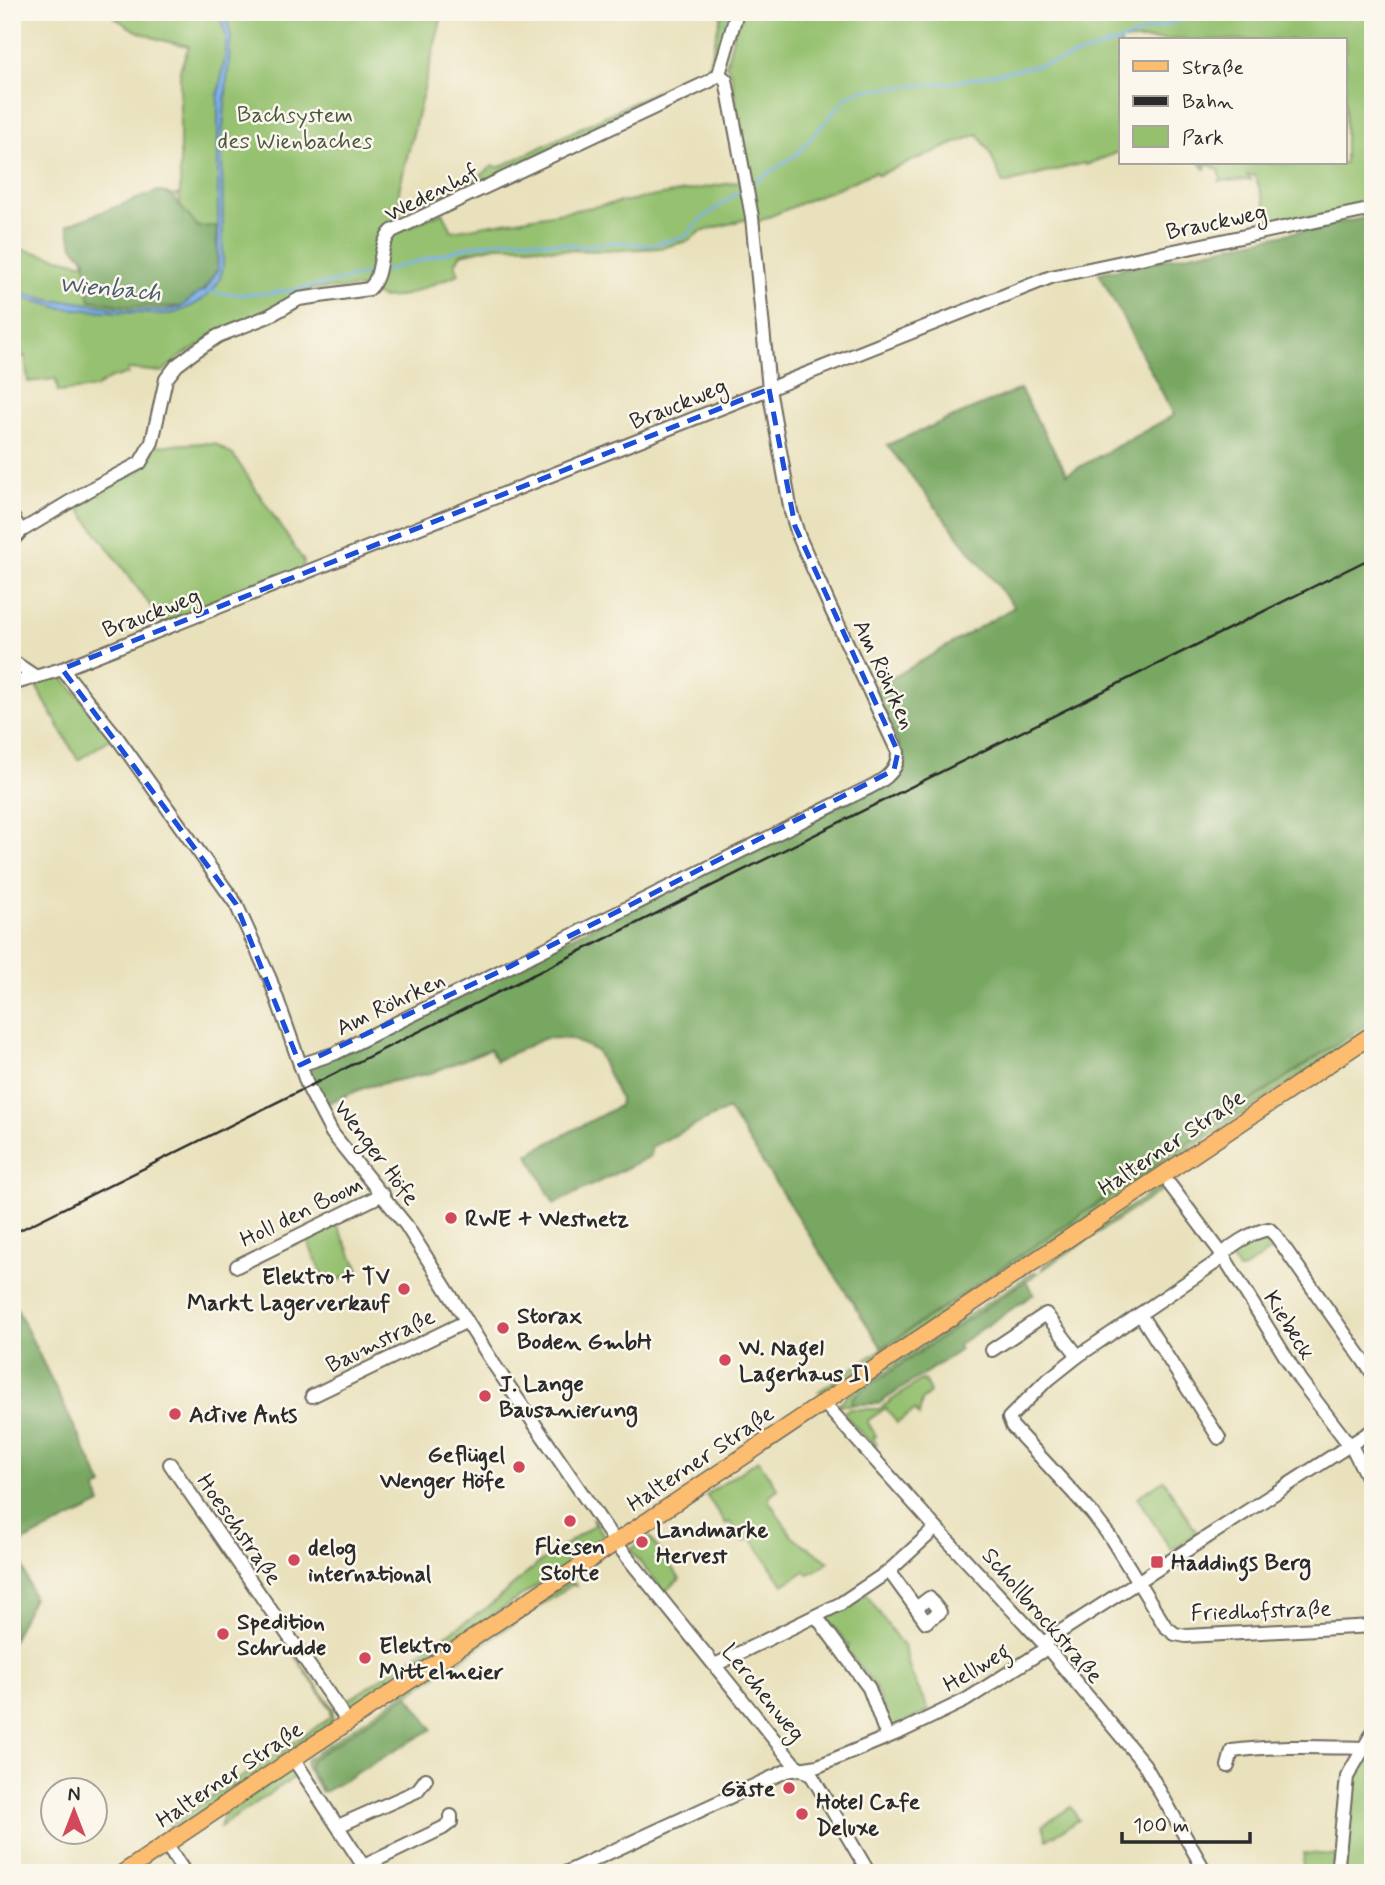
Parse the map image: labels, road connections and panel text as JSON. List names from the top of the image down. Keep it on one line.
{"streets":{"main road":["Halterner Straße"],"street":["Wedenhof","Brauckweg","Am Röhrken","Wenger Höfe","Holl den Boom","Kiebeck","Baumstraße","Hoeschstraße","Friedhofstraße","Schollbrockstraße","Hellweg","Lerchenweg"]},"crossings":[["Wedenhof","Am Röhrken"],["Brauckweg","Am Röhrken"],["Brauckweg","Wenger Höfe"],["Am Röhrken","Wenger Höfe"],["Halterner Straße","Wenger Höfe"],["Halterner Straße","Hoeschstraße"],["Halterner Straße","Schollbrockstraße"],["Halterner Straße","Lerchenweg"],["Wenger Höfe","Holl den Boom"],["Wenger Höfe","Baumstraße"],["Wenger Höfe","Lerchenweg"],["Kiebeck","Hellweg"],["Friedhofstraße","Hellweg"],["Schollbrockstraße","Hellweg"],["Hellweg","Lerchenweg"]],"water":["Wienbach"],"parks":["Bachsystem des Wienbaches"],"places":{"other":["RWE + Westnetz","Elektro + TV Markt Lagerverkauf","Storax Boden GmbH","W. Nagel Lagerhaus II","J. Lange Bausanierung","Active Ants","Geflügel Wenger Höfe","Fliesen Stolte","Landmarke Hervest","delog international","Spedition Schrudde","Elektro Mittelmeier","Gäste","Hotel Cafe Deluxe"],"transit":["Haddings Berg"]},"legend":["Straße","Bahn","Park"],"scale_bar":"100 m","north":"top"}
